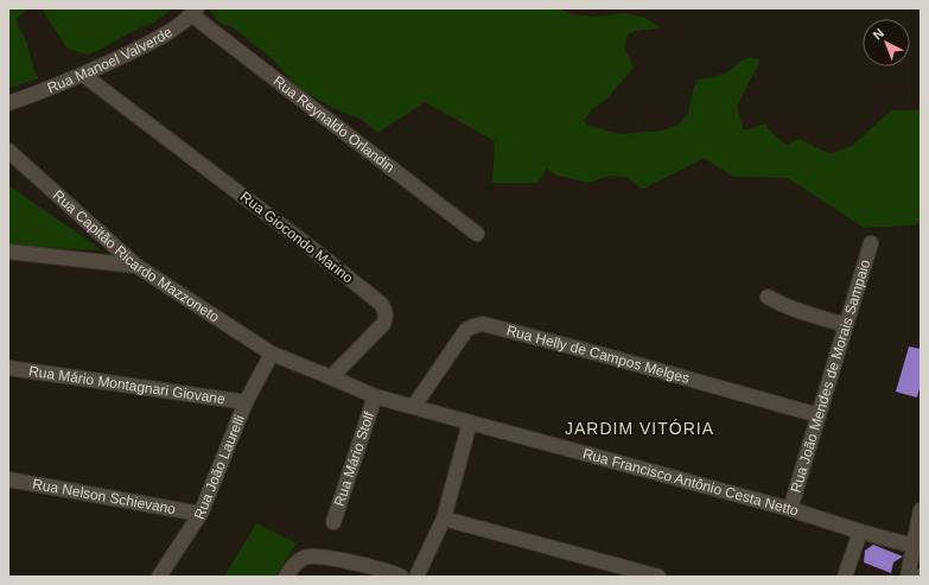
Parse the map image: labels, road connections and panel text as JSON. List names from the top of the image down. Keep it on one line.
{"streets":{"street":["Rua Manoel Valverde","Rua Reynaldo Orlandin","Rua Giocondo Marino","Rua Capitão Ricardo Mazzoneto","Rua Helly de Campos Melges","Rua João Mendes de Morais Sampaio","Rua Mário Montagnari Giovane","Rua Mário Stolf","Rua João Laurelli","Rua Francisco Antônio Cesta Netto","Rua Nelson Schievano"]},"crossings":[["Rua Manoel Valverde","Rua Reynaldo Orlandin"],["Rua Manoel Valverde","Rua Giocondo Marino"],["Rua Giocondo Marino","Rua Francisco Antônio Cesta Netto"],["Rua Capitão Ricardo Mazzoneto","Rua João Laurelli"],["Rua Helly de Campos Melges","Rua João Mendes de Morais Sampaio"],["Rua Helly de Campos Melges","Rua Francisco Antônio Cesta Netto"],["Rua João Mendes de Morais Sampaio","Rua Francisco Antônio Cesta Netto"],["Rua Mário Montagnari Giovane","Rua João Laurelli"],["Rua Mário Stolf","Rua Francisco Antônio Cesta Netto"],["Rua João Laurelli","Rua Nelson Schievano"]],"districts":["JARDIM VITÓRIA"],"north":"top left"}
